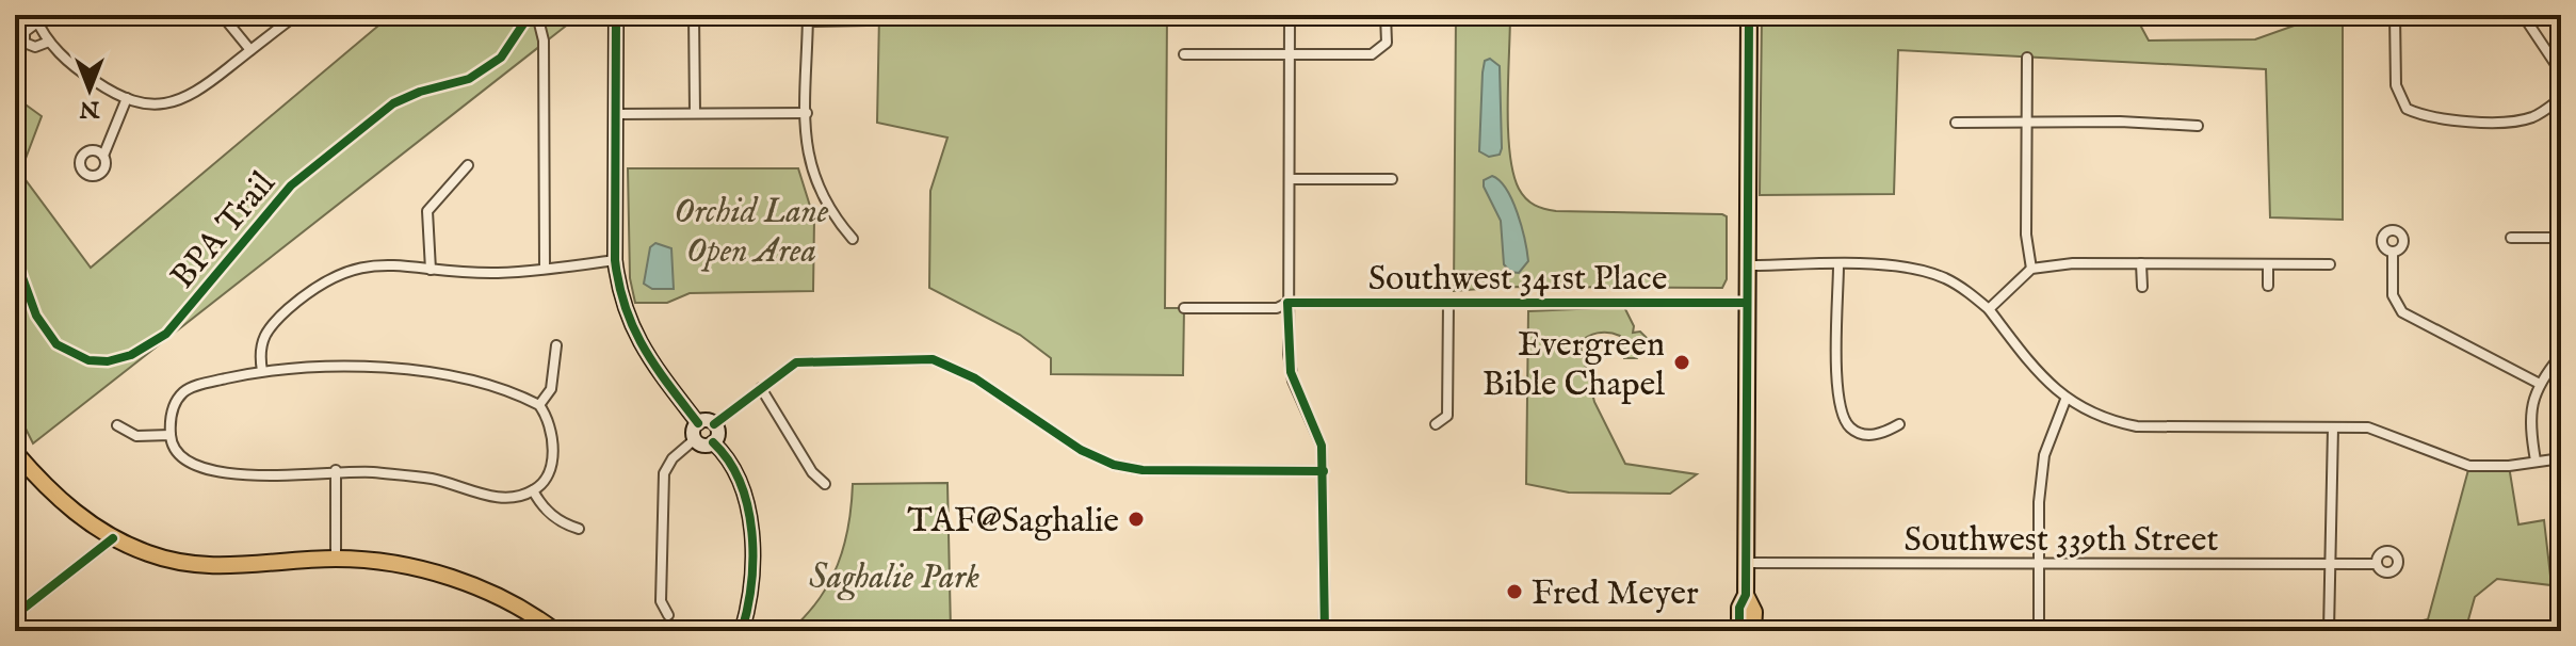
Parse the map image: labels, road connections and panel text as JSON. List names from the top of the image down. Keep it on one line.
{"streets":{"street":["Southwest 341st Place","Southwest 339th Street"],"cycle path":["BPA Trail"]},"parks":["Orchid Lane Open Area","Saghalie Park"],"places":["Evergreen Bible Chapel","TAF@Saghalie","Fred Meyer"],"north":"bottom"}
